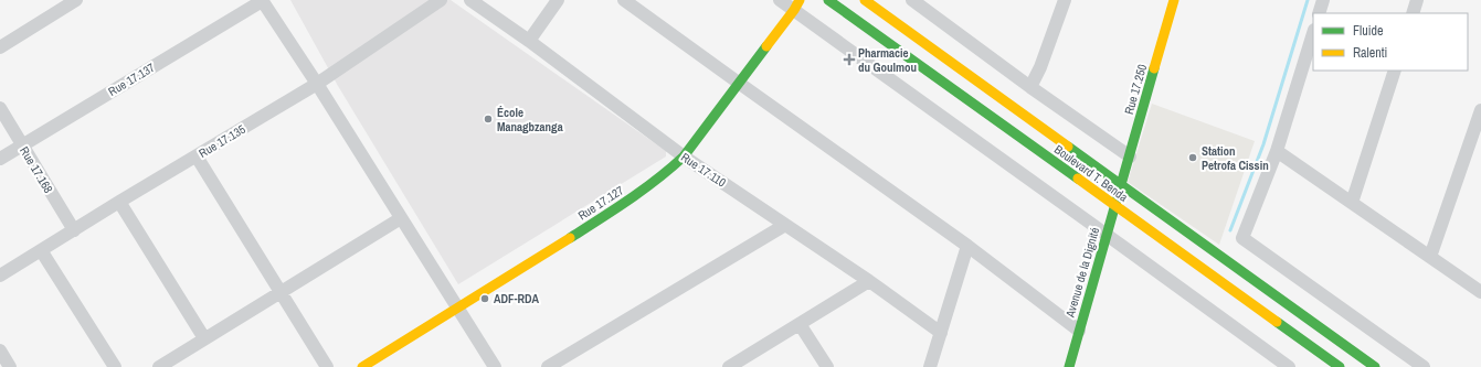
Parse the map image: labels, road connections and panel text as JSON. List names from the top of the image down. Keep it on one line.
{"streets":{"main road":["Rue 17.250","Boulevard T. Benda","Rue 17.127","Avenue de la Dignité"],"street":["Rue 17.137","Rue 17.135","Rue 17.168","Rue 17.110"]},"crossings":[["Rue 17.137","Rue 17.168"],["Rue 17.250","Boulevard T. Benda"],["Rue 17.250","Avenue de la Dignité"],["Rue 17.135","Rue 17.168"],["Rue 17.110","Rue 17.127"],["Boulevard T. Benda","Avenue de la Dignité"]],"places":{"health":["Pharmacie du Goulmou"],"other":["École Managbzanga","Station Petrofa Cissin","ADF-RDA"]},"legend":["Fluide","Ralenti"]}
